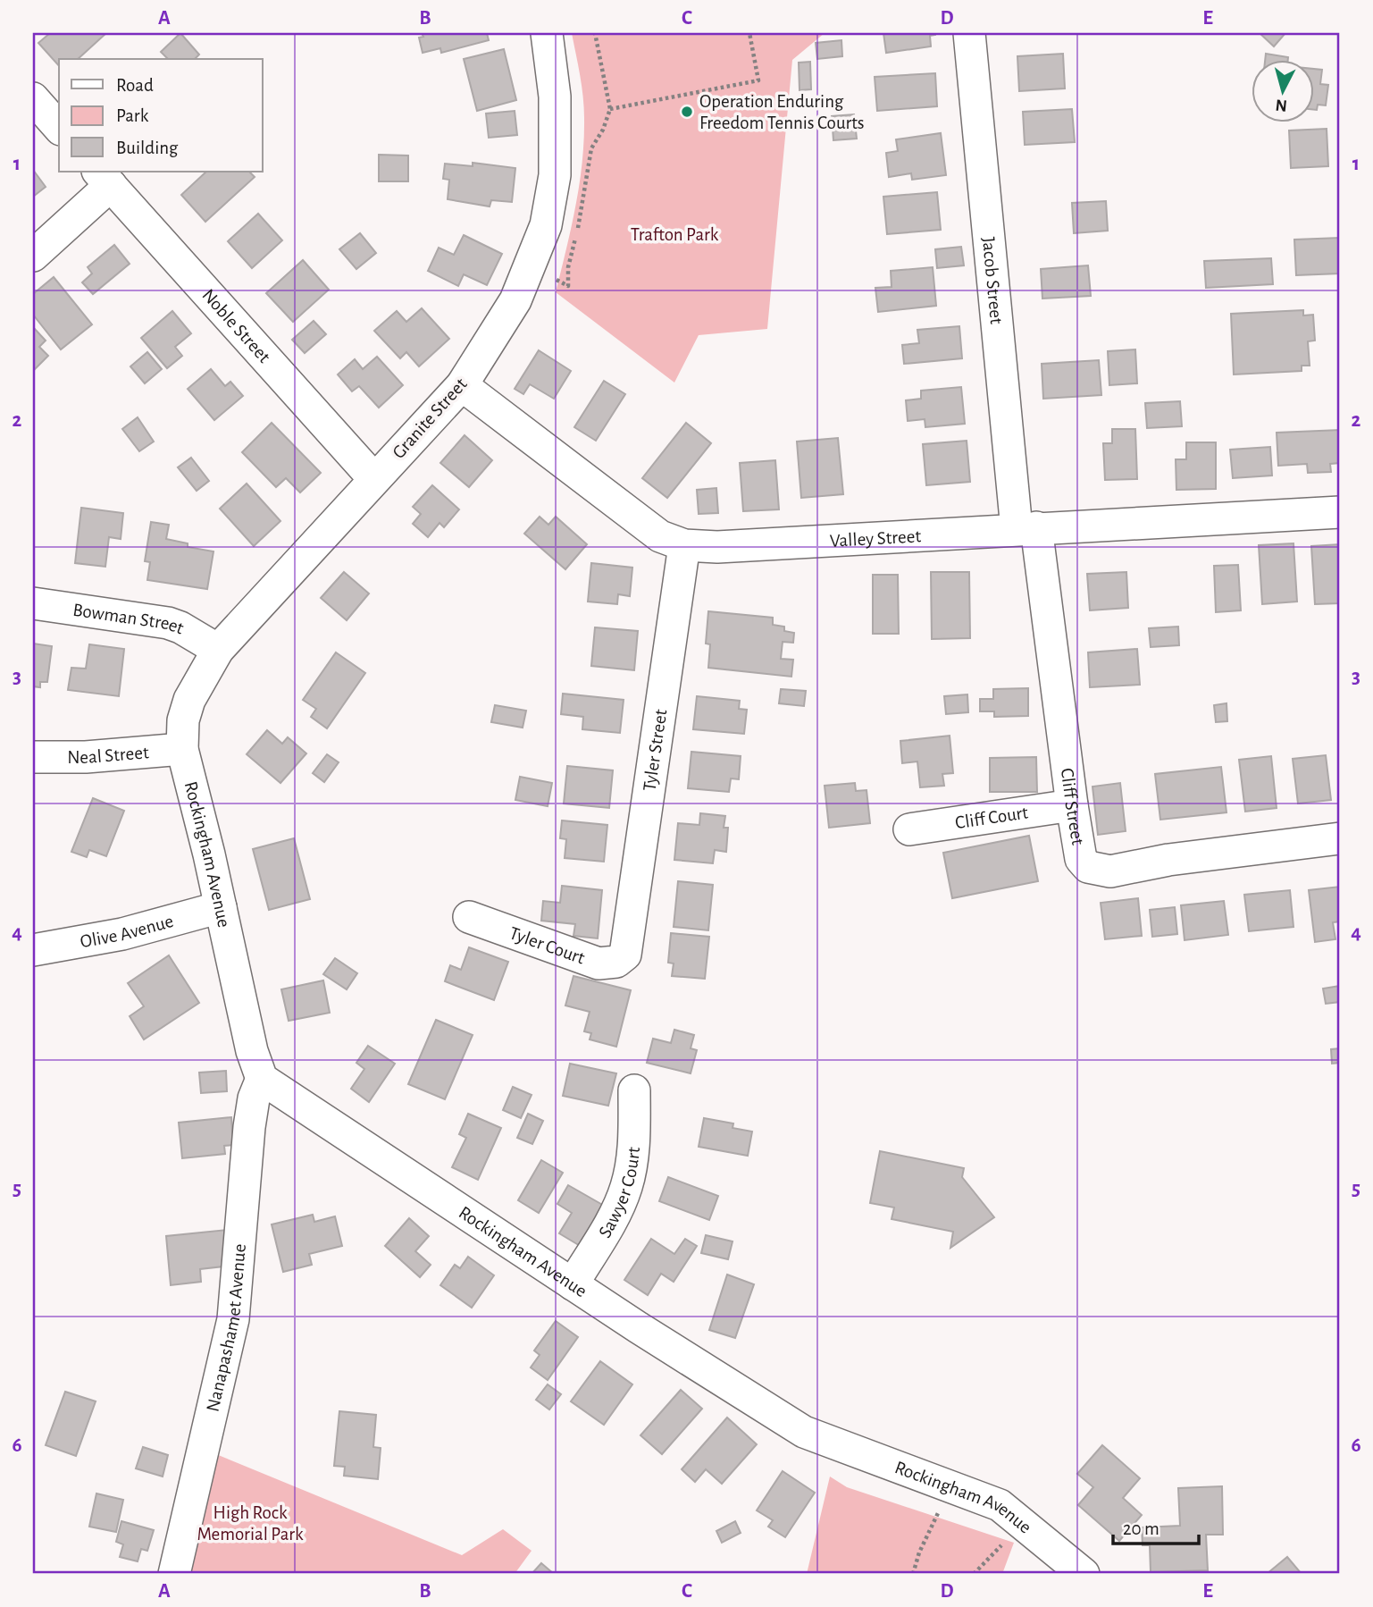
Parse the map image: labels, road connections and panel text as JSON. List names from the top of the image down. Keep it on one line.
{"streets":{"street":["Jacob Street","Noble Street","Granite Street","Valley Street","Bowman Street","Tyler Street","Neal Street","Cliff Street","Cliff Court","Rockingham Avenue","Olive Avenue","Tyler Court","Sawyer Court","Nanapashamet Avenue"]},"crossings":[["Jacob Street","Valley Street"],["Jacob Street","Cliff Street"],["Noble Street","Granite Street"],["Granite Street","Valley Street"],["Granite Street","Bowman Street"],["Granite Street","Neal Street"],["Granite Street","Rockingham Avenue"],["Valley Street","Tyler Street"],["Valley Street","Cliff Street"],["Tyler Street","Tyler Court"],["Neal Street","Rockingham Avenue"],["Cliff Street","Cliff Court"],["Rockingham Avenue","Olive Avenue"],["Rockingham Avenue","Sawyer Court"],["Rockingham Avenue","Nanapashamet Avenue"]],"parks":["Trafton Park","High Rock Memorial Park"],"places":["Operation Enduring Freedom Tennis Courts"],"legend":["Road","Park","Building"],"scale_bar":"20 m","north":"bottom","grid":{"columns":["A","B","C","D","E"],"rows":["1","2","3","4","5","6"]}}
